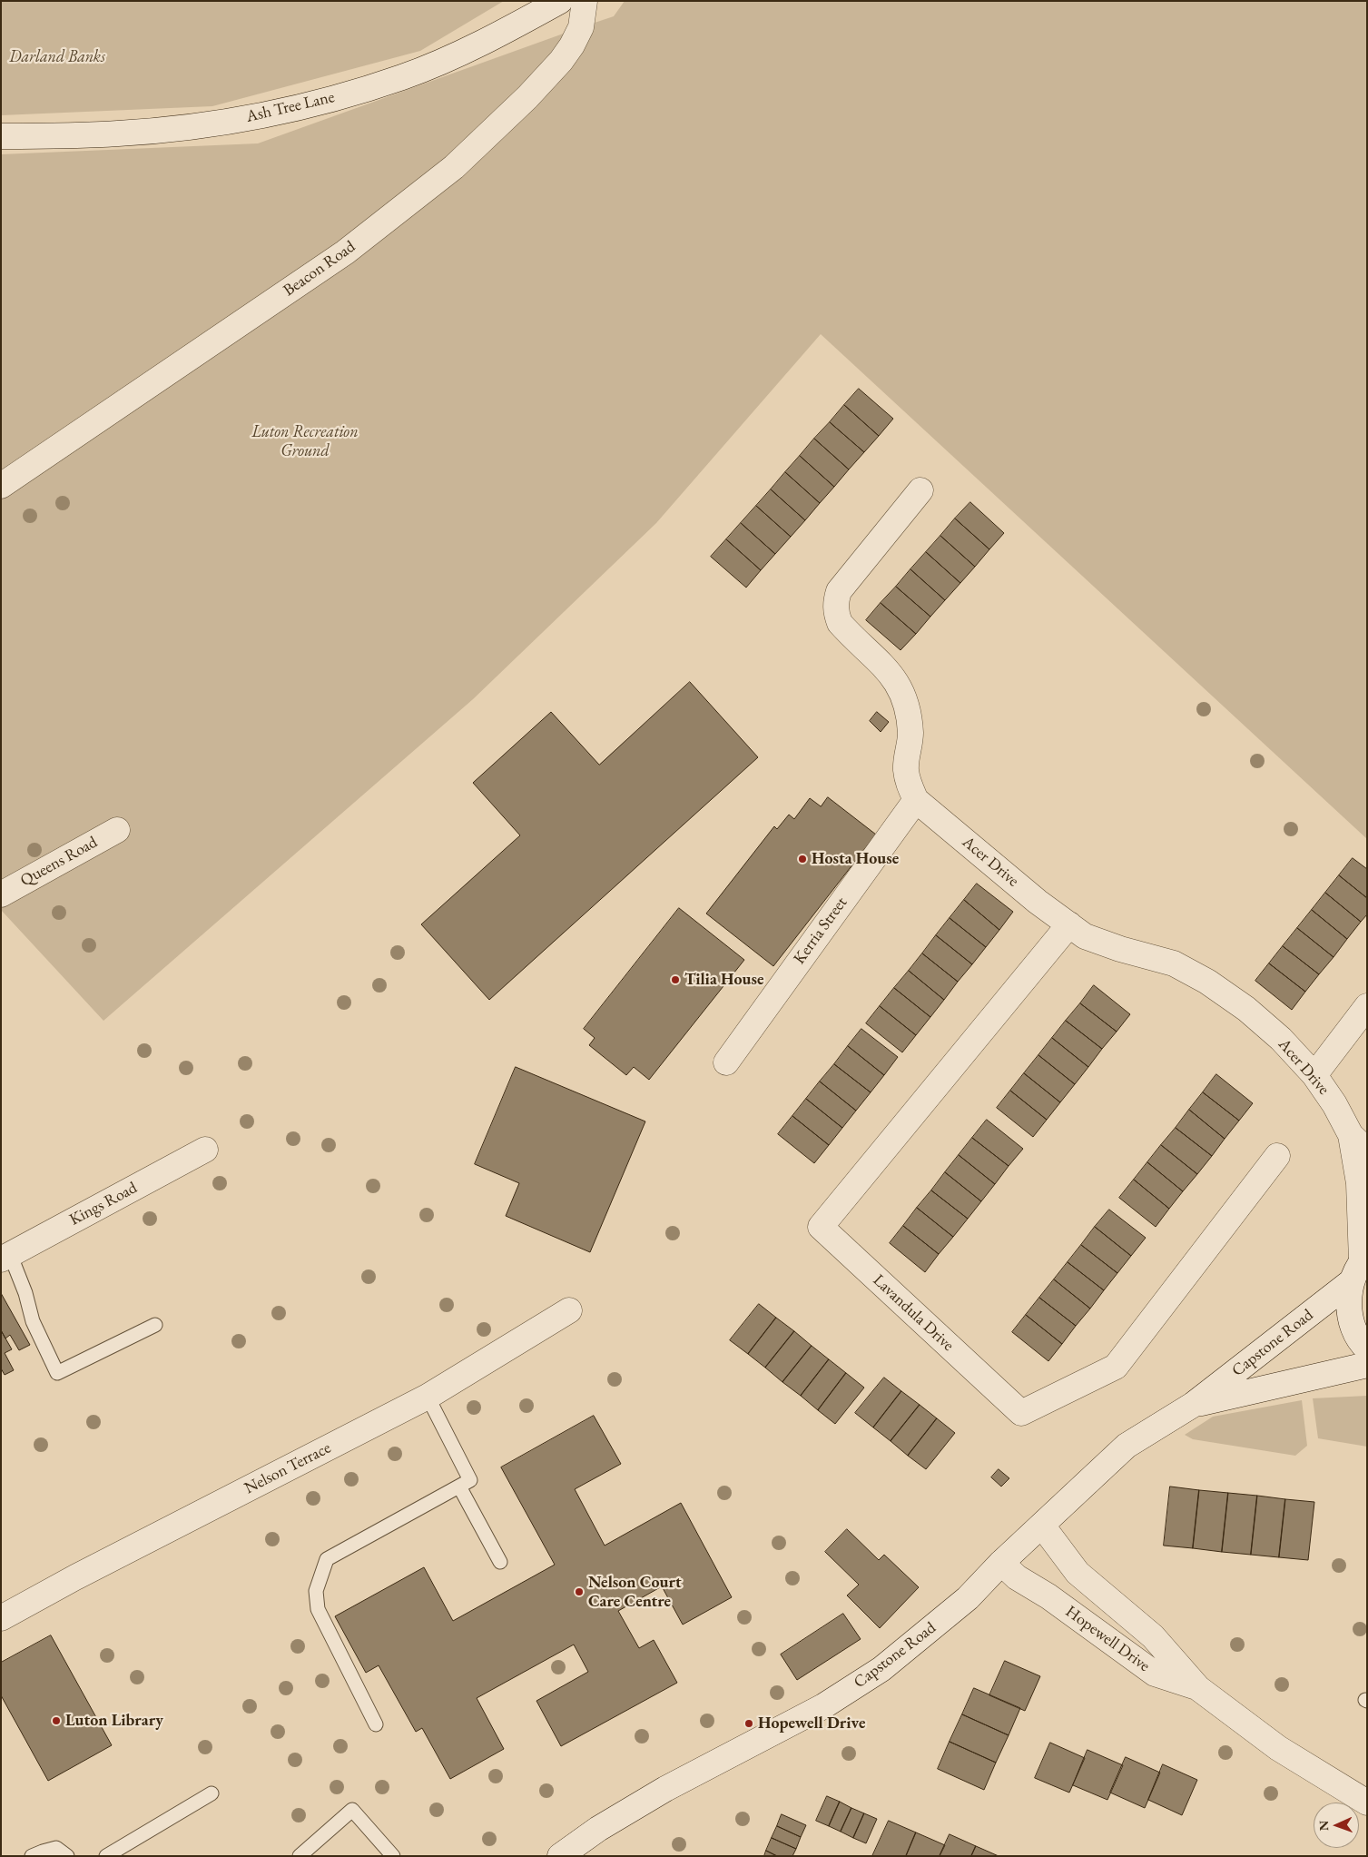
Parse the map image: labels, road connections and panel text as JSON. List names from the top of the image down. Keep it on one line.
{"streets":{"street":["Ash Tree Lane","Beacon Road","Queens Road","Acer Drive","Kerria Street","Kings Road","Lavandula Drive","Capstone Road","Nelson Terrace","Hopewell Drive"]},"crossings":[["Acer Drive","Kerria Street"],["Acer Drive","Lavandula Drive"],["Acer Drive","Capstone Road"],["Capstone Road","Hopewell Drive"]],"parks":["Darland Banks","Luton Recreation Ground"],"places":["Hosta House","Tilia House","Nelson Court Care Centre","Luton Library","Hopewell Drive"],"north":"left"}
